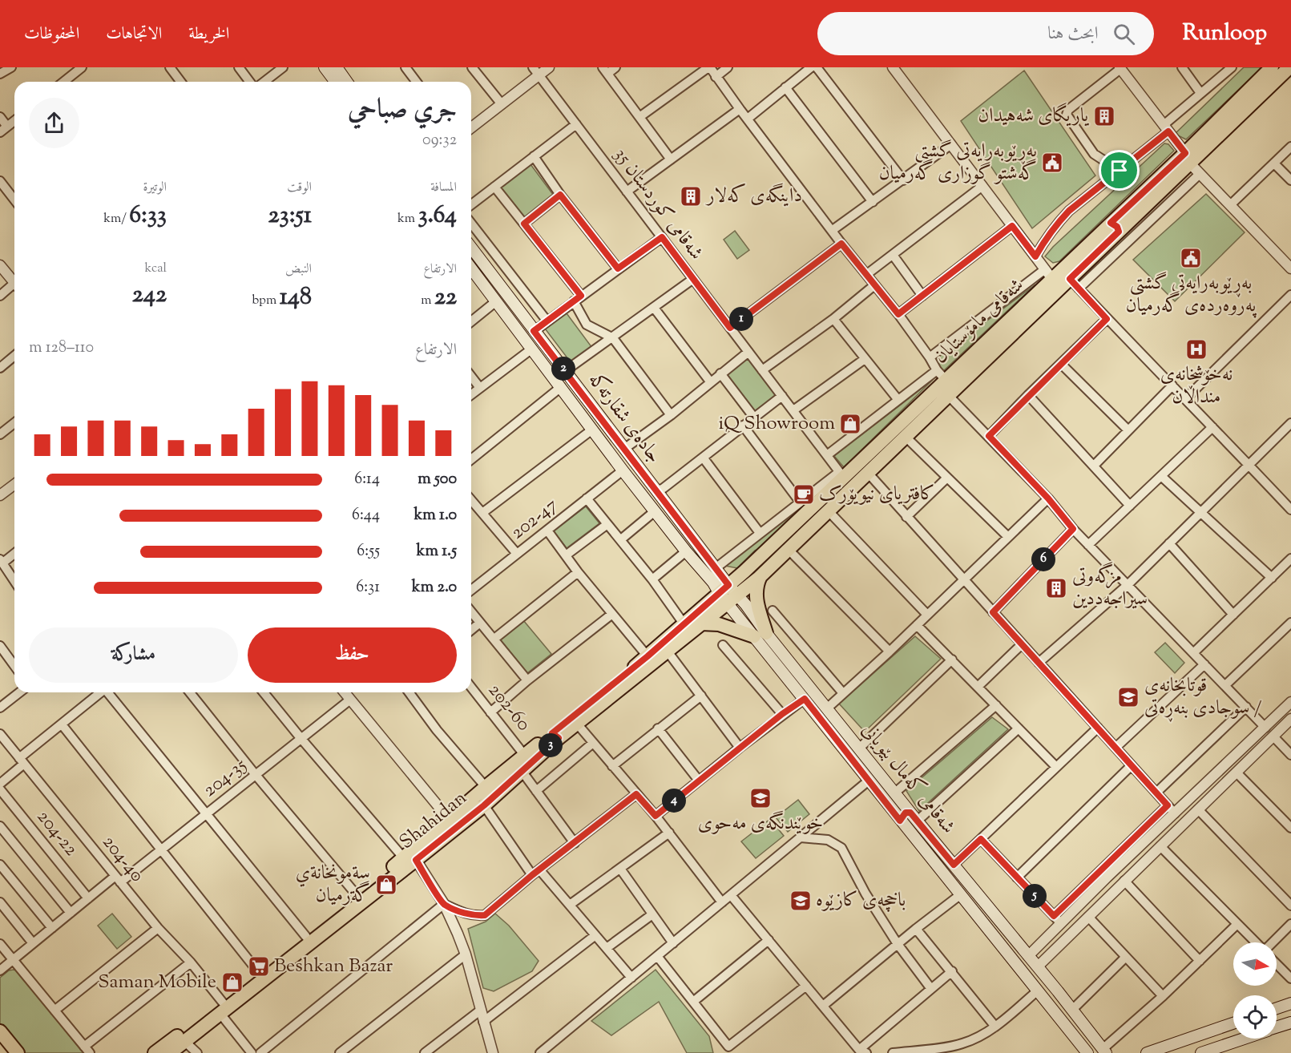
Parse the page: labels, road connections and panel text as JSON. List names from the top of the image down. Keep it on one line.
{"streets":{"main road":["شەقامی مامۆستایان","جادەی شقارتەکە","شەقامی کەمال بێویانی","Shahidan"],"street":["شەقامی کوردستان 35","202-47","202-60","204-35","204-22","204-40"]},"crossings":[["شەقامی کوردستان 35","شەقامی مامۆستایان"],["شەقامی مامۆستایان","جادەی شقارتەکە"],["شەقامی مامۆستایان","شەقامی کەمال بێویانی"],["شەقامی مامۆستایان","Shahidan"],["جادەی شقارتەکە","202-47"],["جادەی شقارتەکە","شەقامی کەمال بێویانی"],["جادەی شقارتەکە","Shahidan"],["204-35","204-22"],["204-35","204-40"],["شەقامی کەمال بێویانی","Shahidan"],["Shahidan","204-40"]],"places":{"building":["یاریگای شەهیدان","داینگەی کەلار","مزگەوتی سیراجەددین"],"public building":["بەڕێوبەرایەتی گشتی گەشتو گوزاری گەرمیان","بەڕێوبەرایەتی گشتی پەروەردەی گەرمیان"],"hospital":["نەخۆشخانەی منداڵان"],"shop":["iQ Showroom","سةمونخانةي گةرميان","Saman Mobile"],"cafe":["کافتریای نیویۆرک"],"school or university":["قوتابخانەی سوجادی بنەڕەتی /","خوێندنگەی مەحوی","باخچەی کازێوە"],"supermarket":["Beshkan Bazar"]},"north":"right","page":{"header":"Runloop","search":"ابحث هنا","nav":["الخريطة","الاتجاهات","المحفوظات"],"heading":["جري صباحي","09:32"],"stats":[["المسافة","3.64 km"],["الوقت","23:51"],["الوتيرة","6:33 /km"],["الارتفاع","22 m"],["النبض","148 bpm"],["kcal","242"]],"pins":["1","2","6","3","4","5"],"chart":["الارتفاع","110–128 m"],"list":[{"name":"500 m","note":"6:14"},{"name":"1.0 km","note":"6:44"},{"name":"1.5 km","note":"6:55"},{"name":"2.0 km","note":"6:31"}],"buttons":["حفظ","مشاركة"]}}
